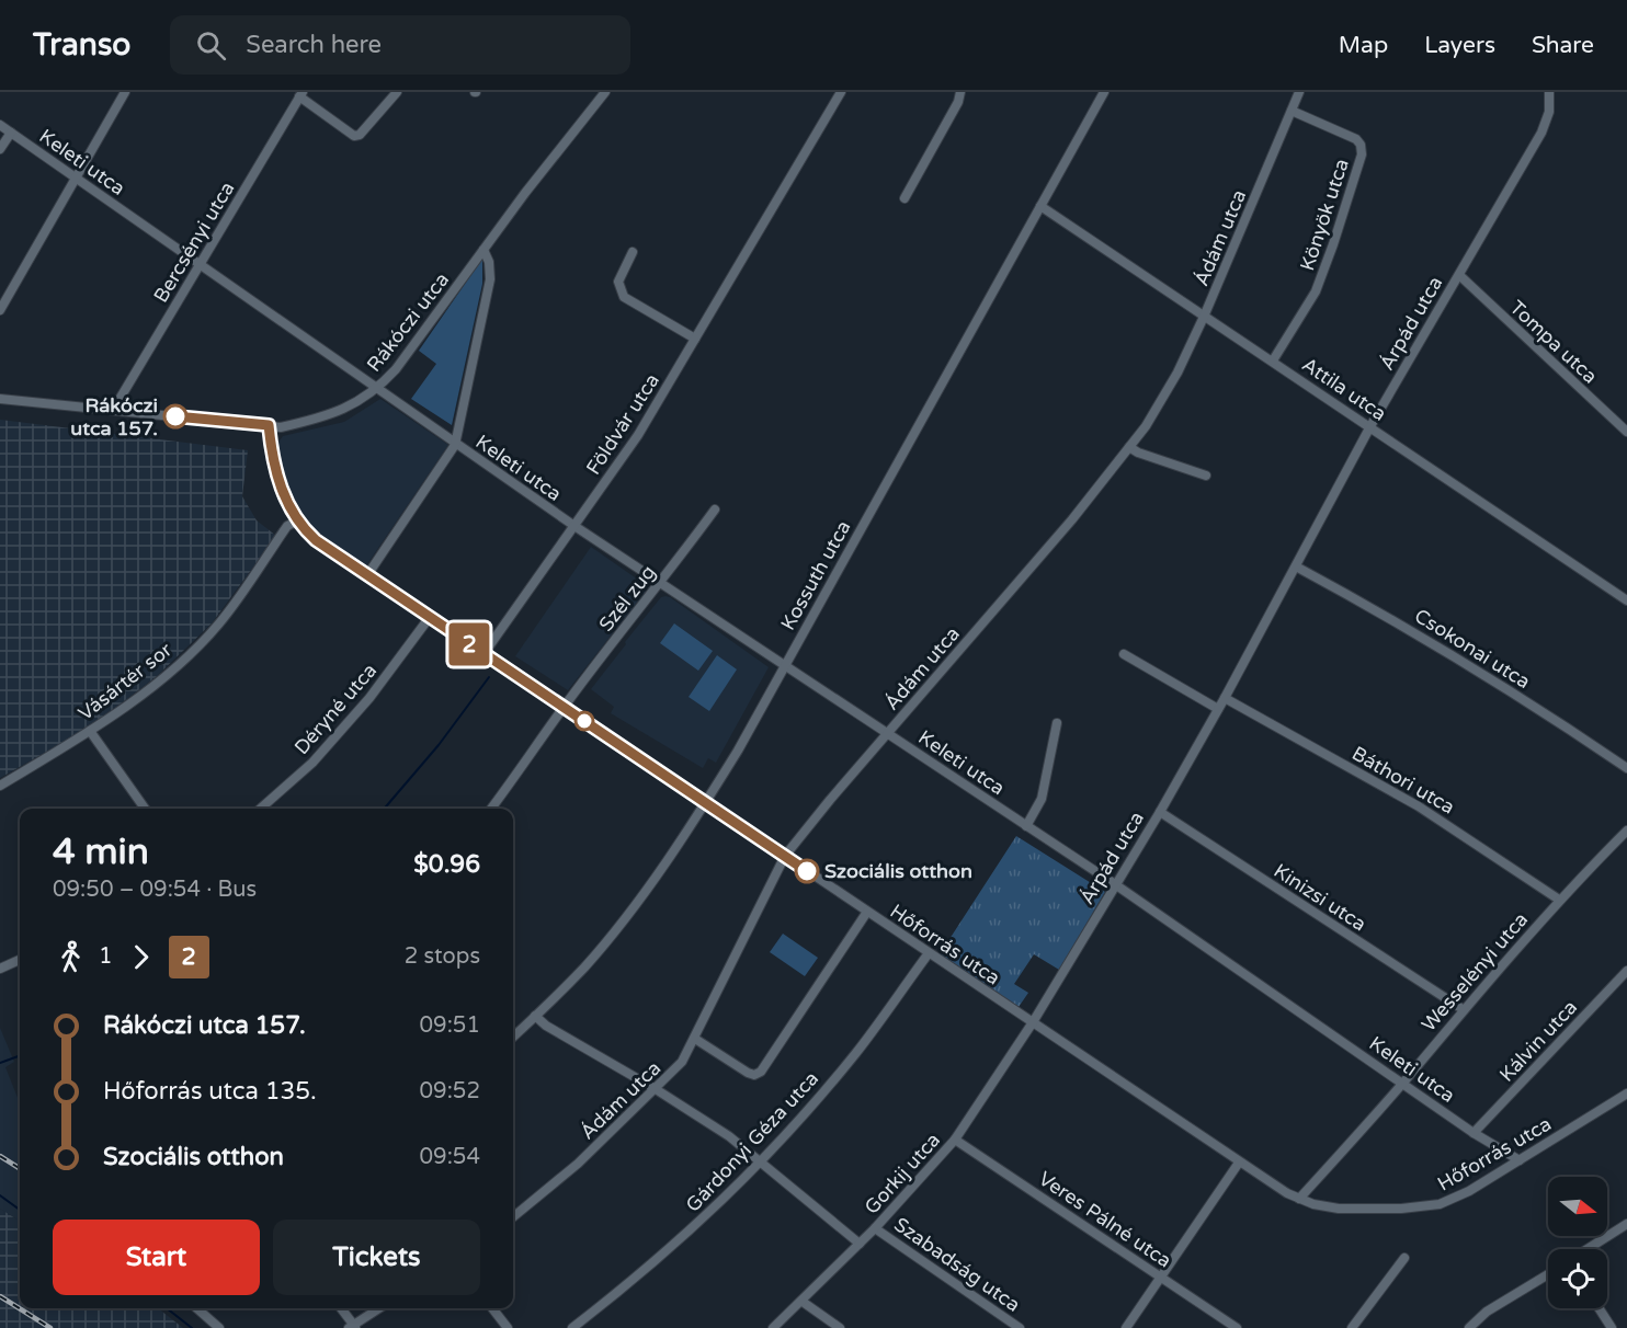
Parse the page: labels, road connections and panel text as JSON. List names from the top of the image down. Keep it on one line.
{"streets":{"street":["Keleti utca","Könyök utca","Ádám utca","Bercsényi utca","Rákóczi utca","Árpád utca","Tompa utca","Attila utca","Földvár utca","Kossuth utca","Szél zug","Csokonai utca","Vásártér sor","Déryné utca","Báthori utca","Kinizsi utca","Hőforrás utca","Wesselényi utca","Kálvin utca","Gárdonyi Géza utca","Gorkij utca","Veres Pálné utca","Szabadság utca"]},"crossings":[["Keleti utca","Ádám utca"],["Keleti utca","Bercsényi utca"],["Keleti utca","Rákóczi utca"],["Keleti utca","Árpád utca"],["Keleti utca","Földvár utca"],["Keleti utca","Kossuth utca"],["Keleti utca","Szél zug"],["Keleti utca","Hőforrás utca"],["Keleti utca","Wesselényi utca"],["Keleti utca","Kálvin utca"],["Könyök utca","Ádám utca"],["Könyök utca","Attila utca"],["Ádám utca","Attila utca"],["Ádám utca","Hőforrás utca"],["Bercsényi utca","Rákóczi utca"],["Rákóczi utca","Hőforrás utca"],["Árpád utca","Tompa utca"],["Árpád utca","Attila utca"],["Árpád utca","Csokonai utca"],["Árpád utca","Báthori utca"],["Árpád utca","Kinizsi utca"],["Árpád utca","Hőforrás utca"],["Árpád utca","Gorkij utca"],["Attila utca","Kossuth utca"],["Földvár utca","Hőforrás utca"],["Kossuth utca","Hőforrás utca"],["Szél zug","Hőforrás utca"],["Vásártér sor","Hőforrás utca"],["Déryné utca","Hőforrás utca"],["Báthori utca","Wesselényi utca"],["Kinizsi utca","Wesselényi utca"],["Hőforrás utca","Wesselényi utca"],["Hőforrás utca","Gárdonyi Géza utca"],["Hőforrás utca","Gorkij utca"],["Gorkij utca","Veres Pálné utca"],["Gorkij utca","Szabadság utca"]],"places":["Rákóczi utca 157.","Szociális otthon"],"lines":["bus line 2"],"north":"right","page":{"header":"Transo","search":"Search here","nav":["Map","Layers","Share"],"on_map":"2","heading":["4 min","09:50 – 09:54 · Bus","$0.96"],"legs":["1","2","2 stops"],"list":[{"name":"Rákóczi utca 157.","value":"09:51"},{"name":"Hőforrás utca 135.","value":"09:52"},{"name":"Szociális otthon","value":"09:54"}],"buttons":["Start","Tickets"]}}
